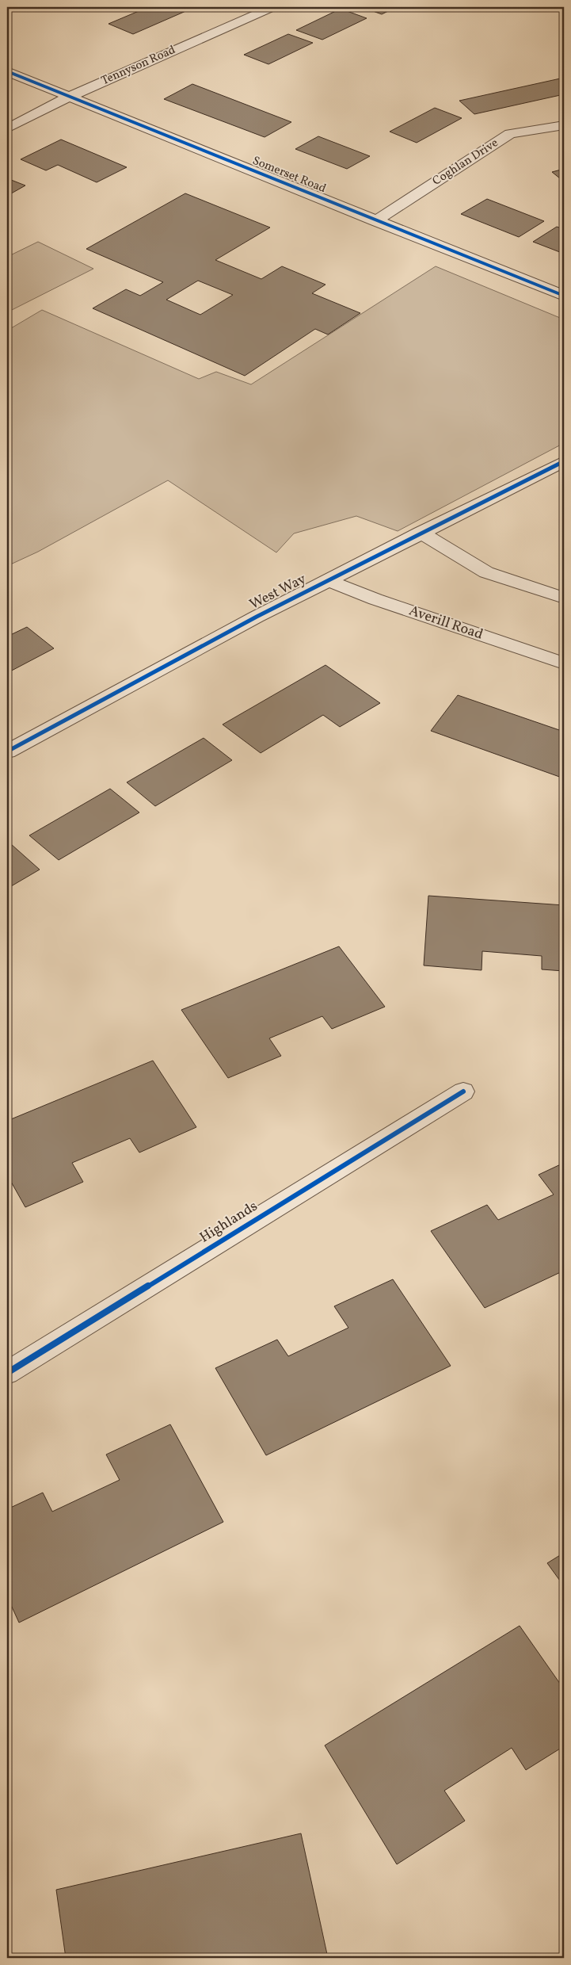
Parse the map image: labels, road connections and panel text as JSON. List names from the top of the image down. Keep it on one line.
{"streets":{"street":["Tennyson Road","Coghlan Drive","Somerset Road","West Way","Averill Road","Highlands"]},"crossings":[["Tennyson Road","Somerset Road"],["Coghlan Drive","Somerset Road"],["West Way","Averill Road"]]}
